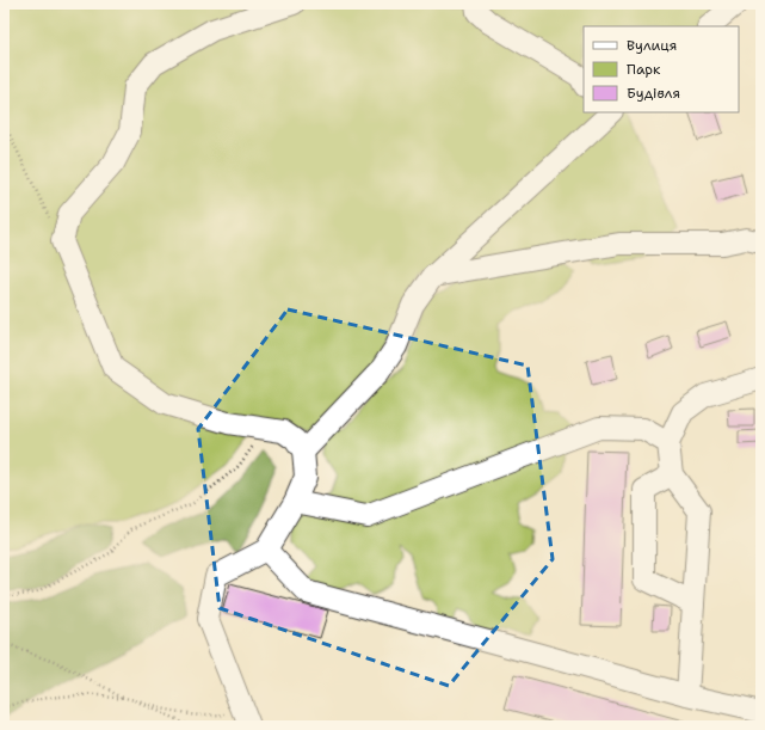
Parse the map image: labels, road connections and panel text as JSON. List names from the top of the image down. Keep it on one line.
{"legend":["Вулиця","Парк","Будівля"]}
